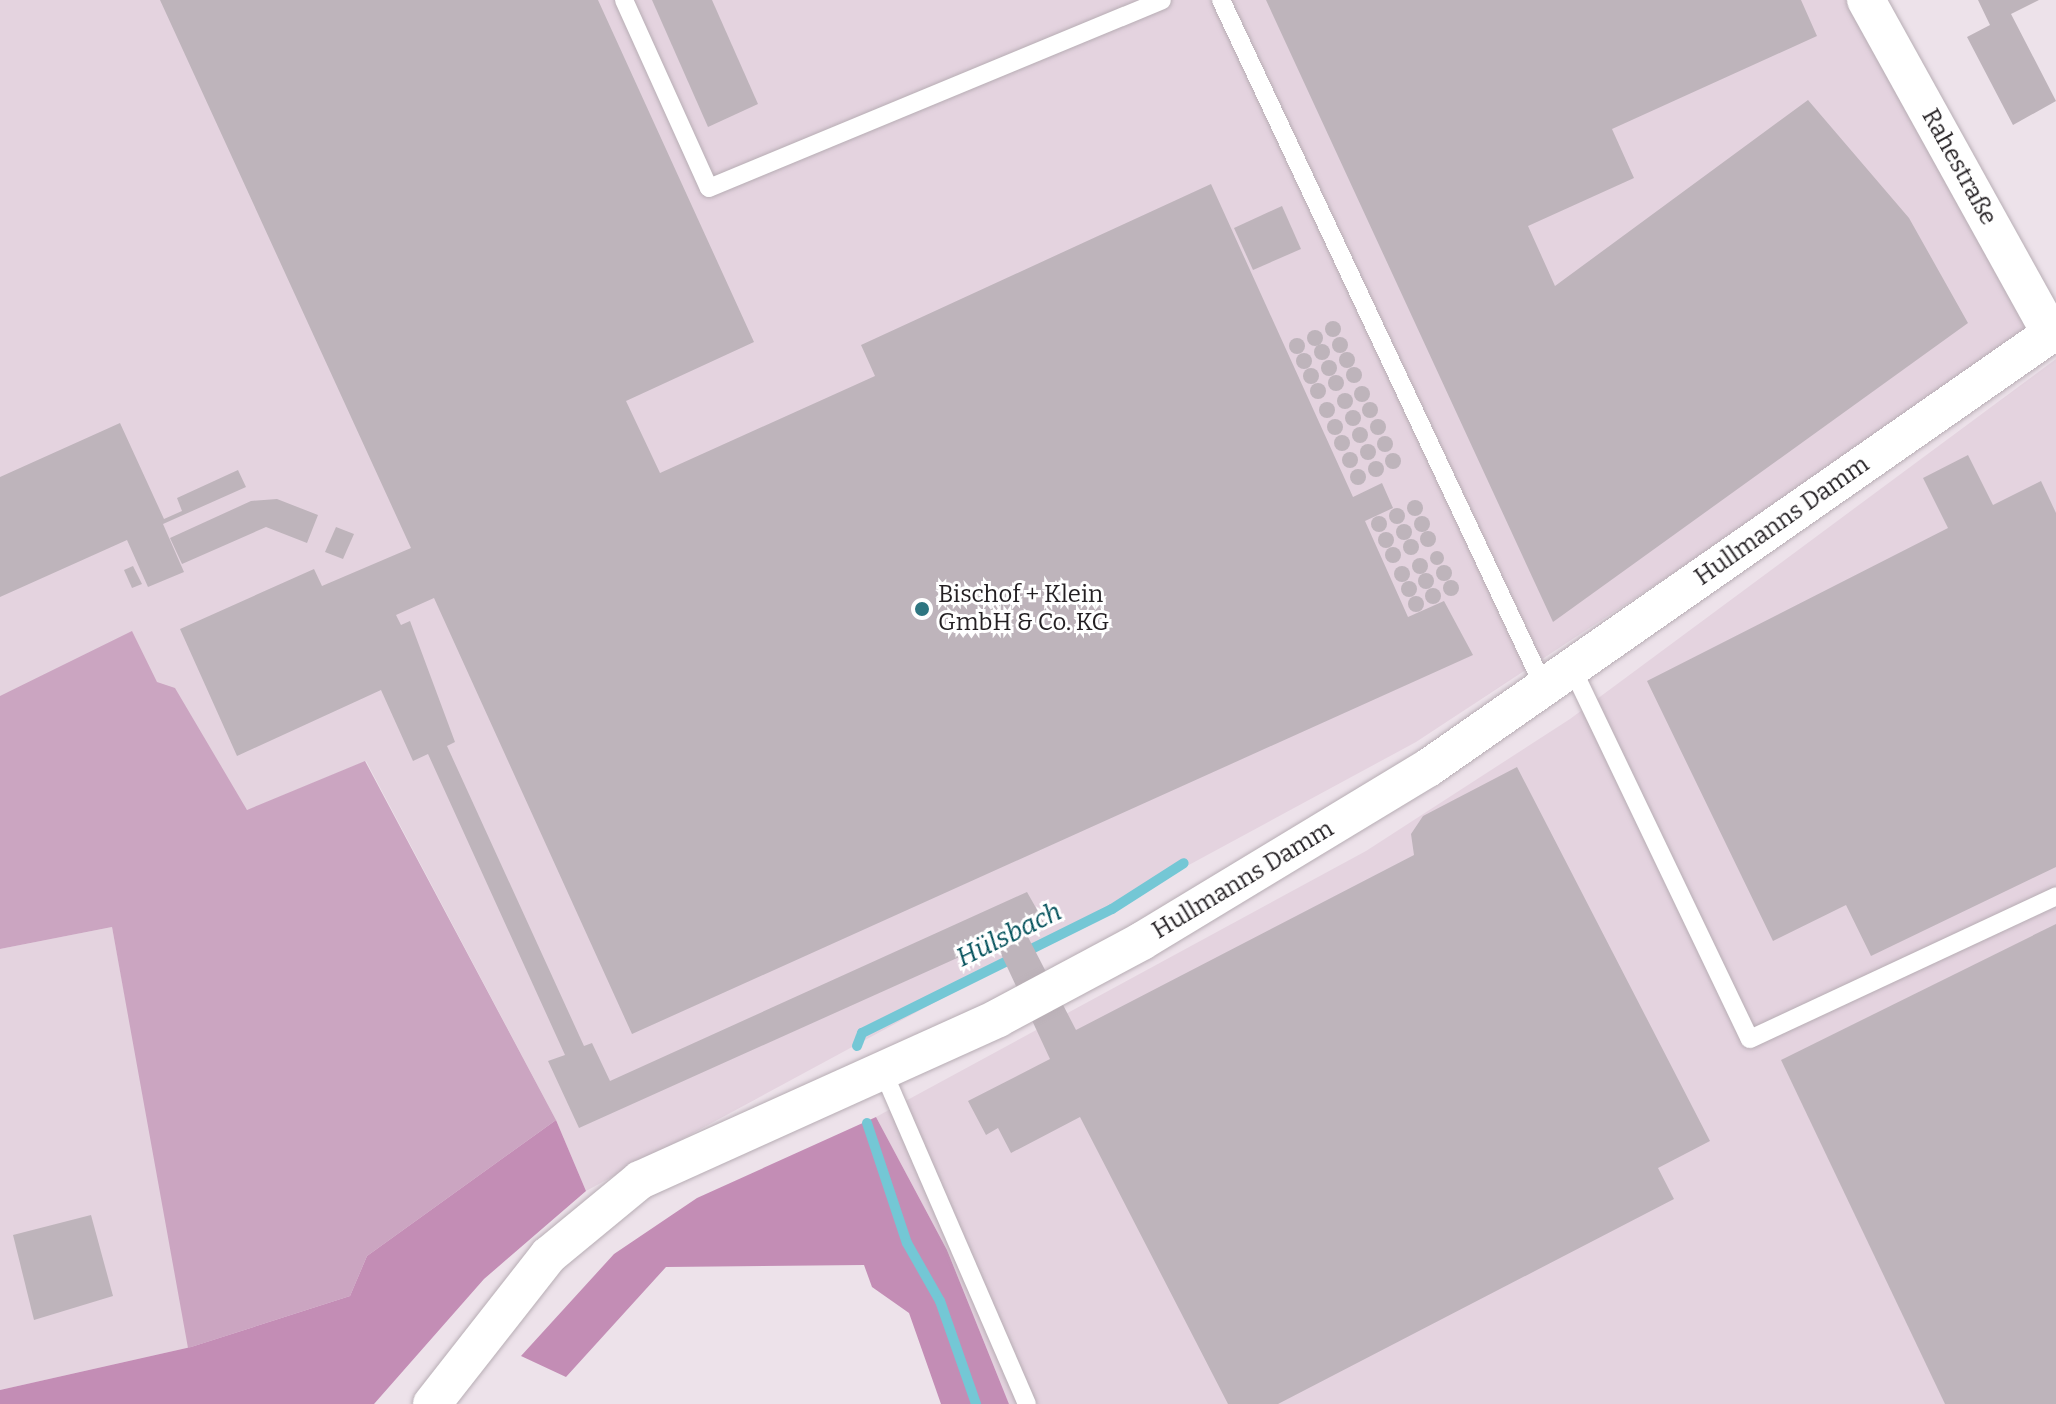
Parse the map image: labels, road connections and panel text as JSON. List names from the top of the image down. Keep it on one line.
{"streets":{"street":["Rahestraße","Hullmanns Damm"]},"crossings":[["Rahestraße","Hullmanns Damm"]],"water":["Hülsbach"],"places":["Bischof + Klein GmbH & Co. KG"]}
